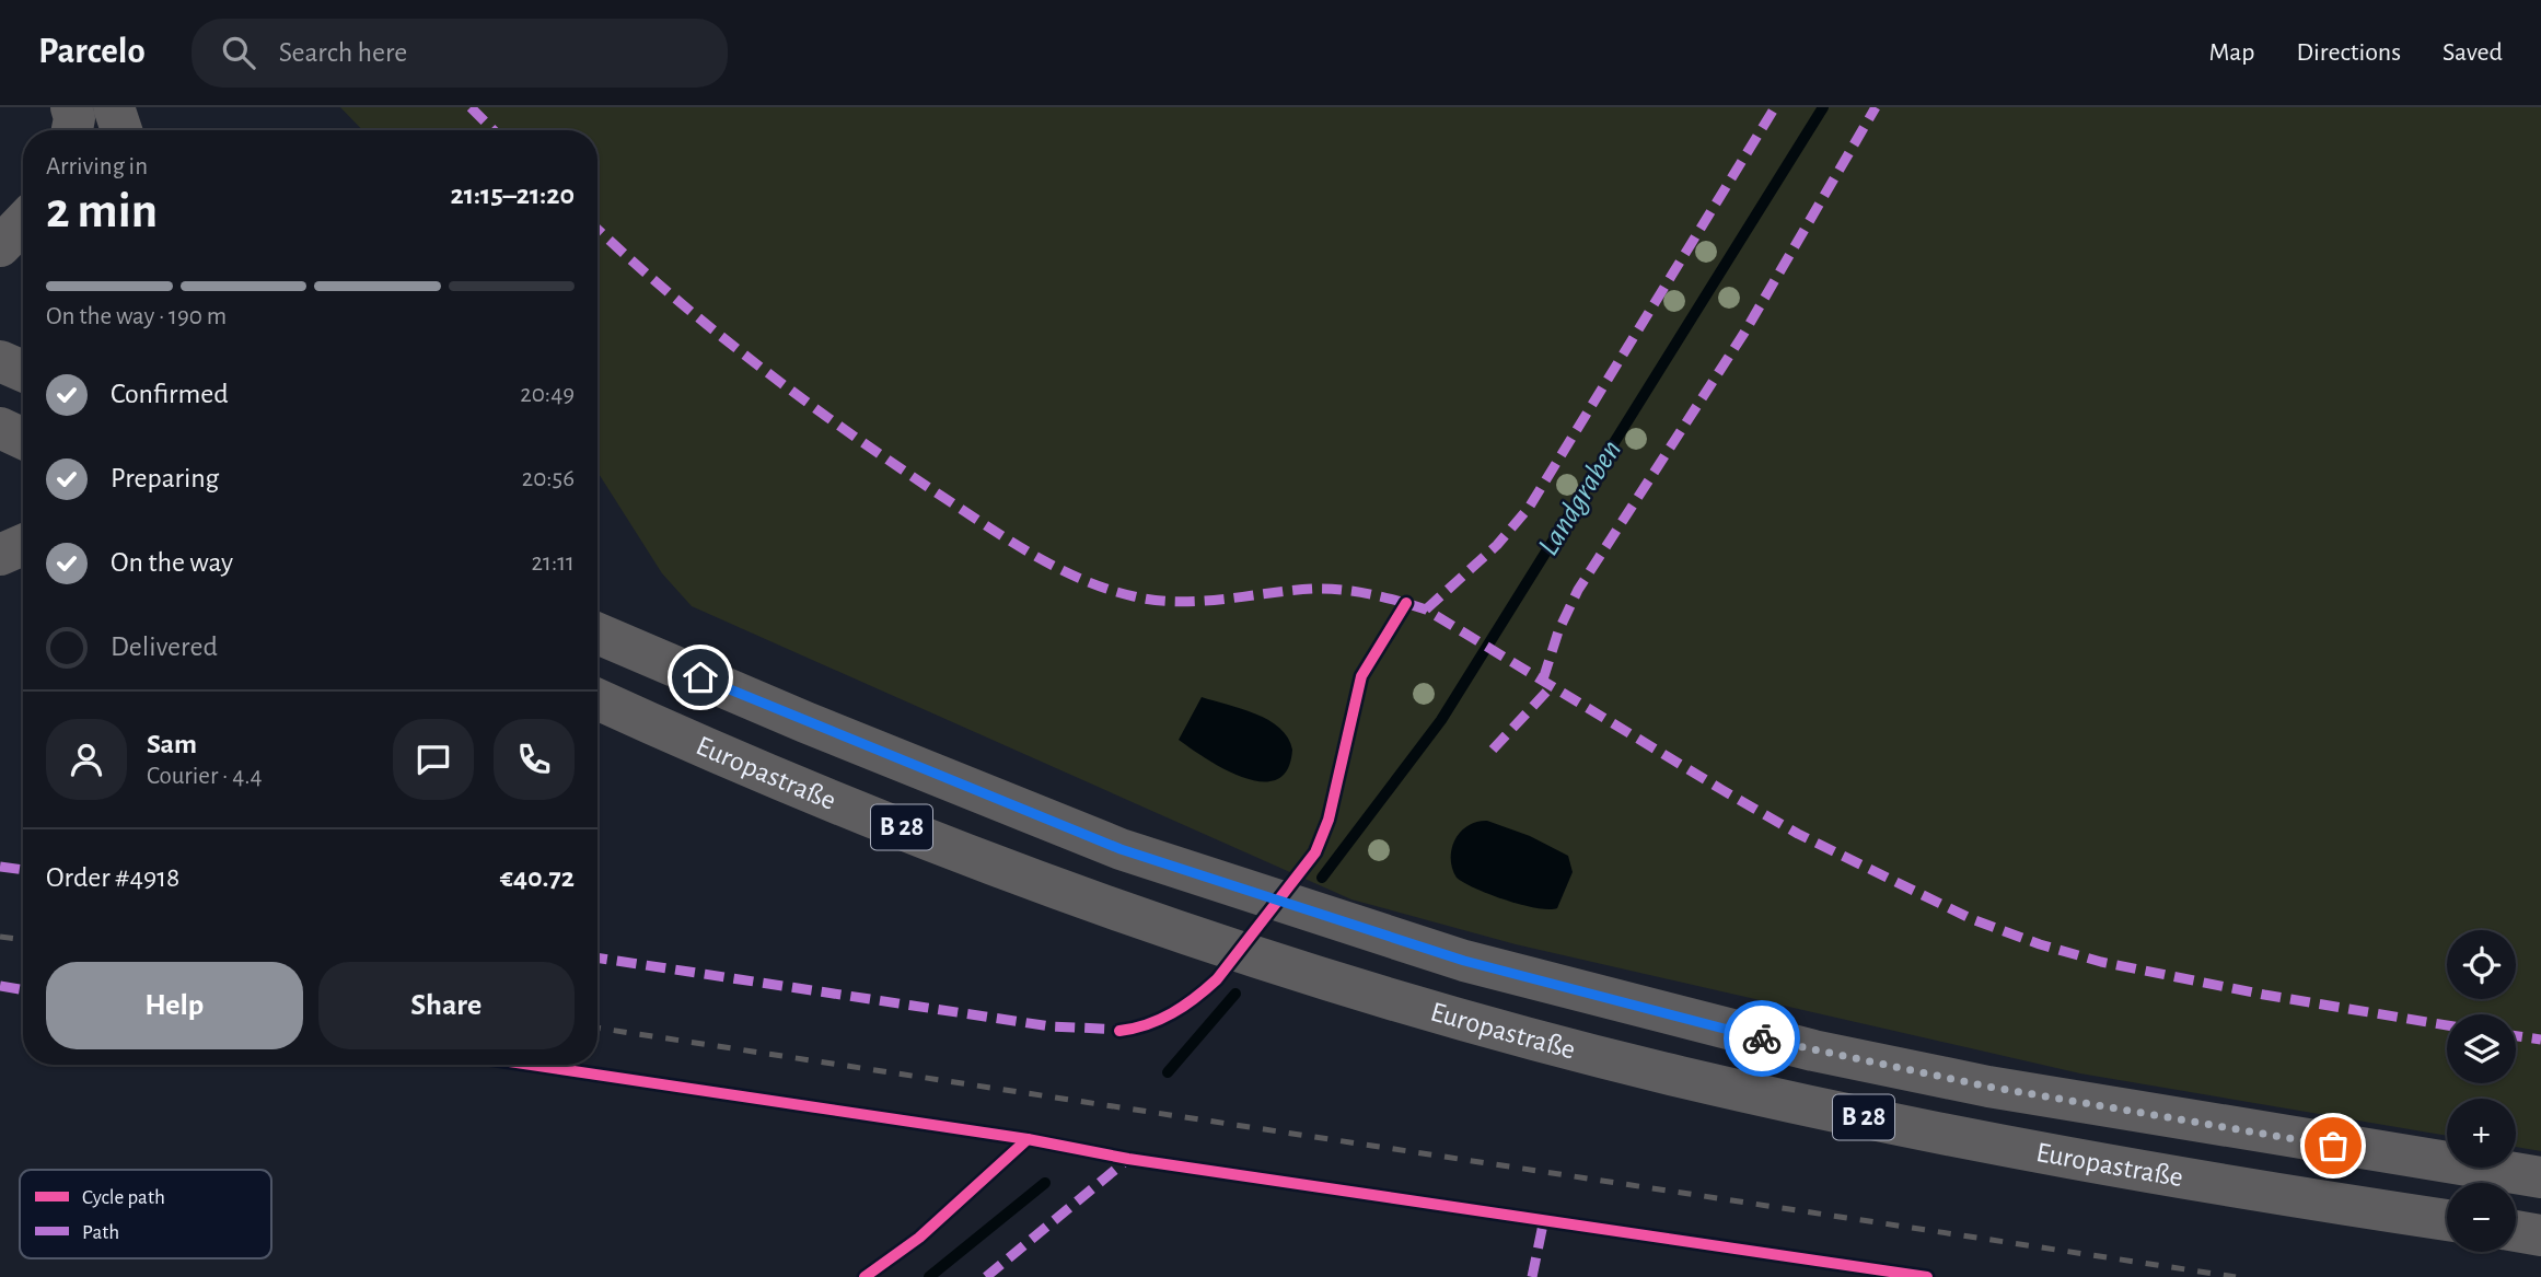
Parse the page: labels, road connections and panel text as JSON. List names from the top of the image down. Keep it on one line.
{"streets":{"main road":["Europastraße","B 28"]},"water":["Landgraben"],"legend":["Cycle path","Path"],"page":{"header":"Parcelo","search":"Search here","nav":["Map","Directions","Saved"],"heading":["2 min","Arriving in","21:15–21:20"],"panel":["Sam","Courier · 4.4","Order #4918","€40.72"],"bar":"On the way · 190 m","list":[["Confirmed","20:49"],["Preparing","20:56"],["On the way","21:11"],"Delivered"],"map_buttons":["+","−"],"buttons":["Help","Share"]}}
